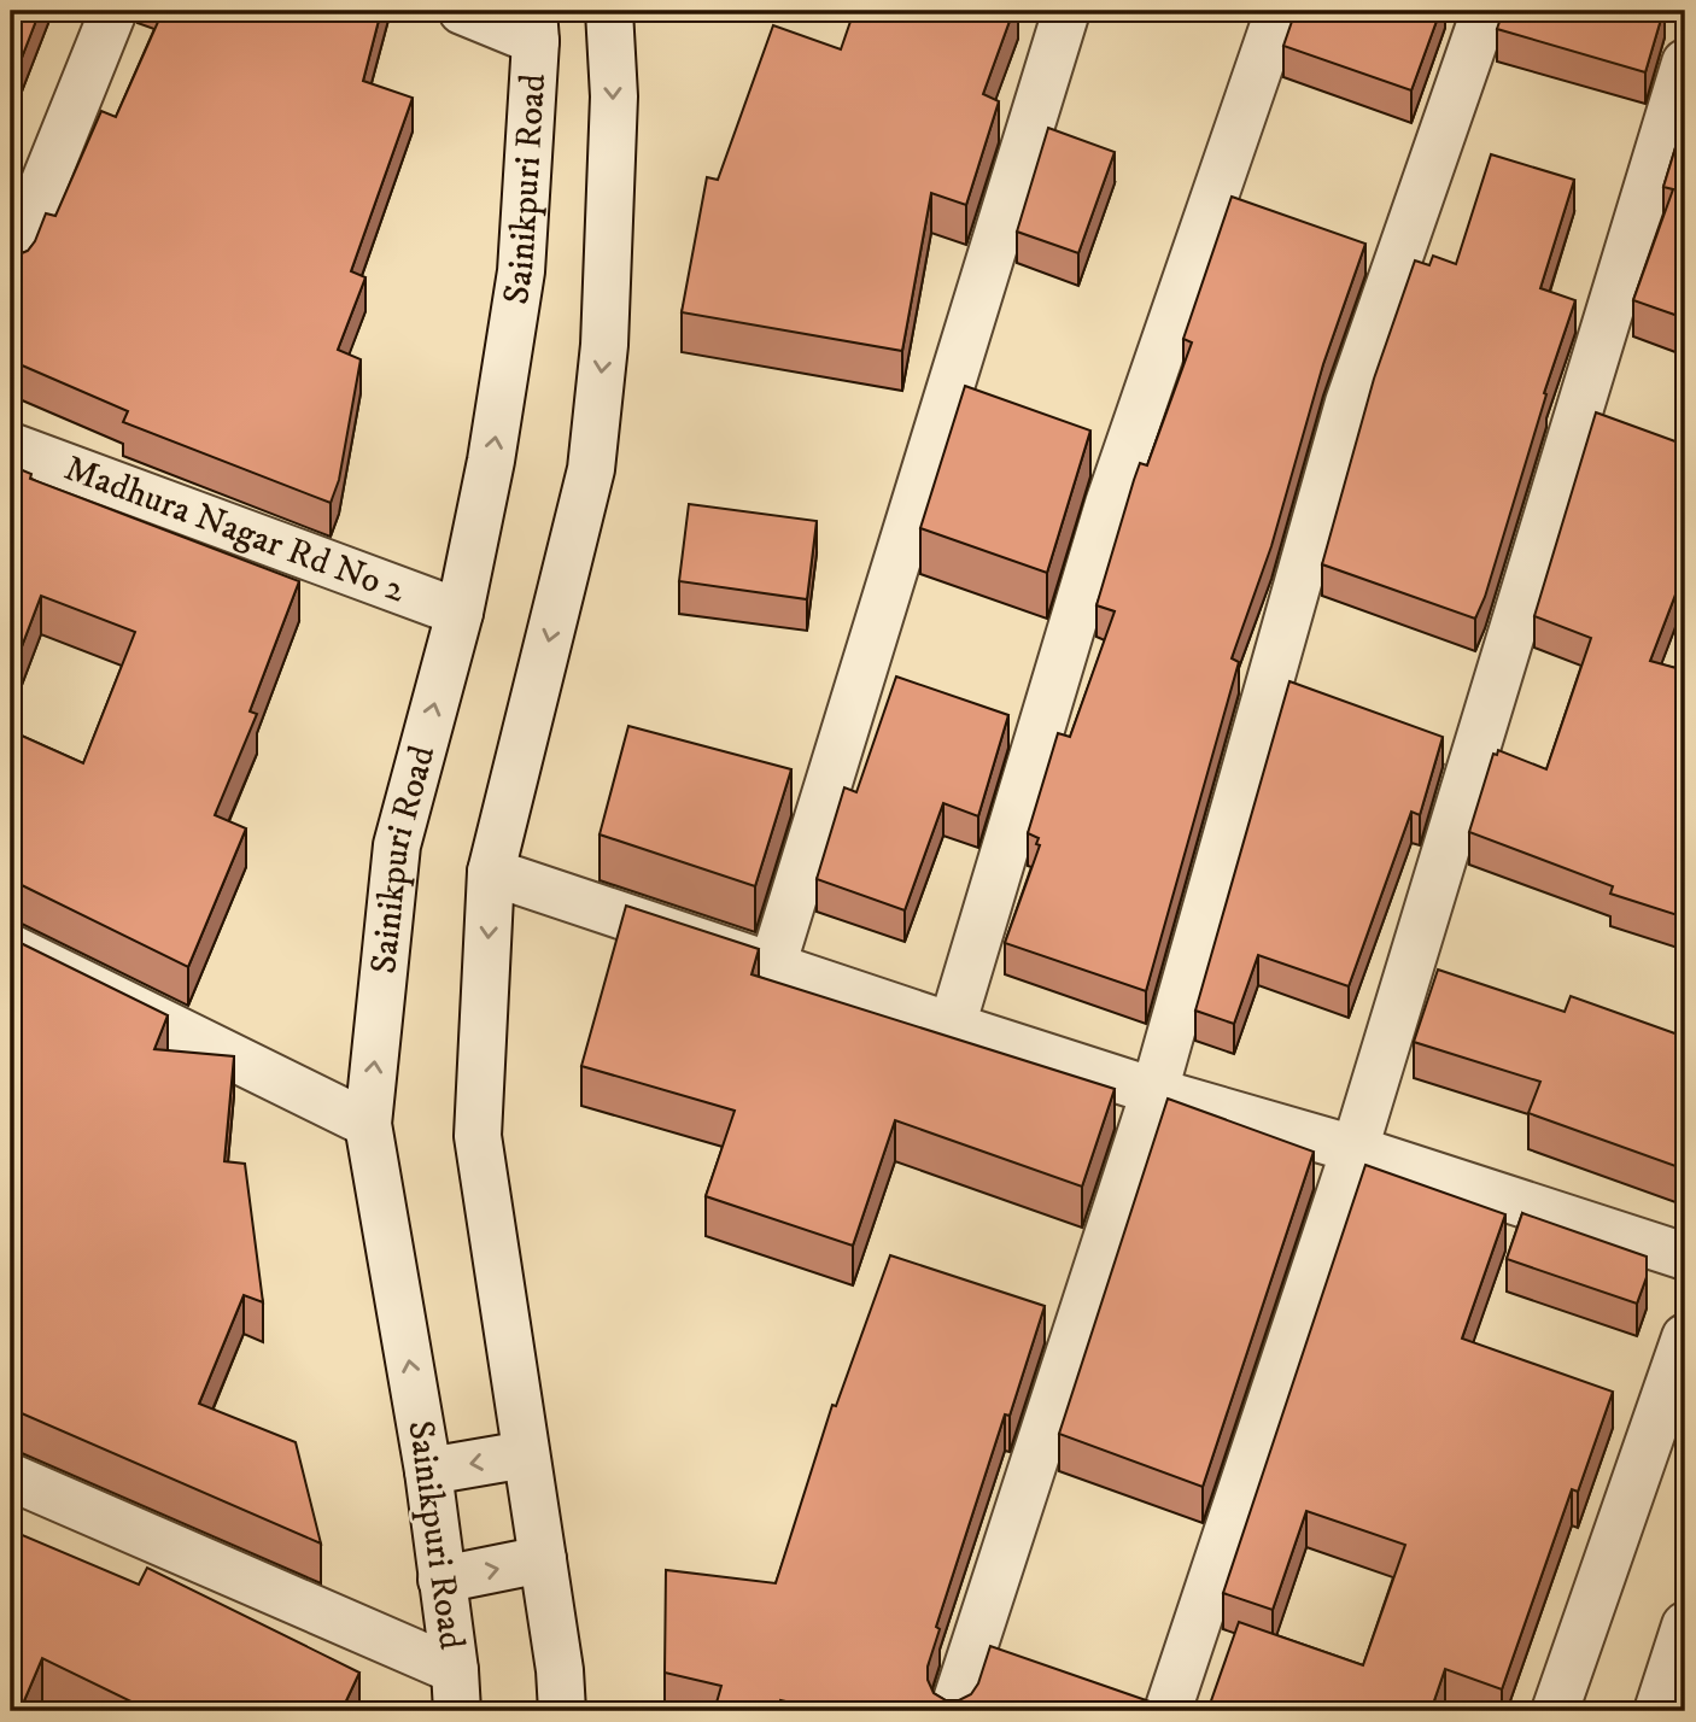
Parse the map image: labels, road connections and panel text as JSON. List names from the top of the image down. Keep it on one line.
{"streets":{"street":["Sainikpuri Road","Madhura Nagar Rd No 2"]},"crossings":[["Sainikpuri Road","Madhura Nagar Rd No 2"]]}
